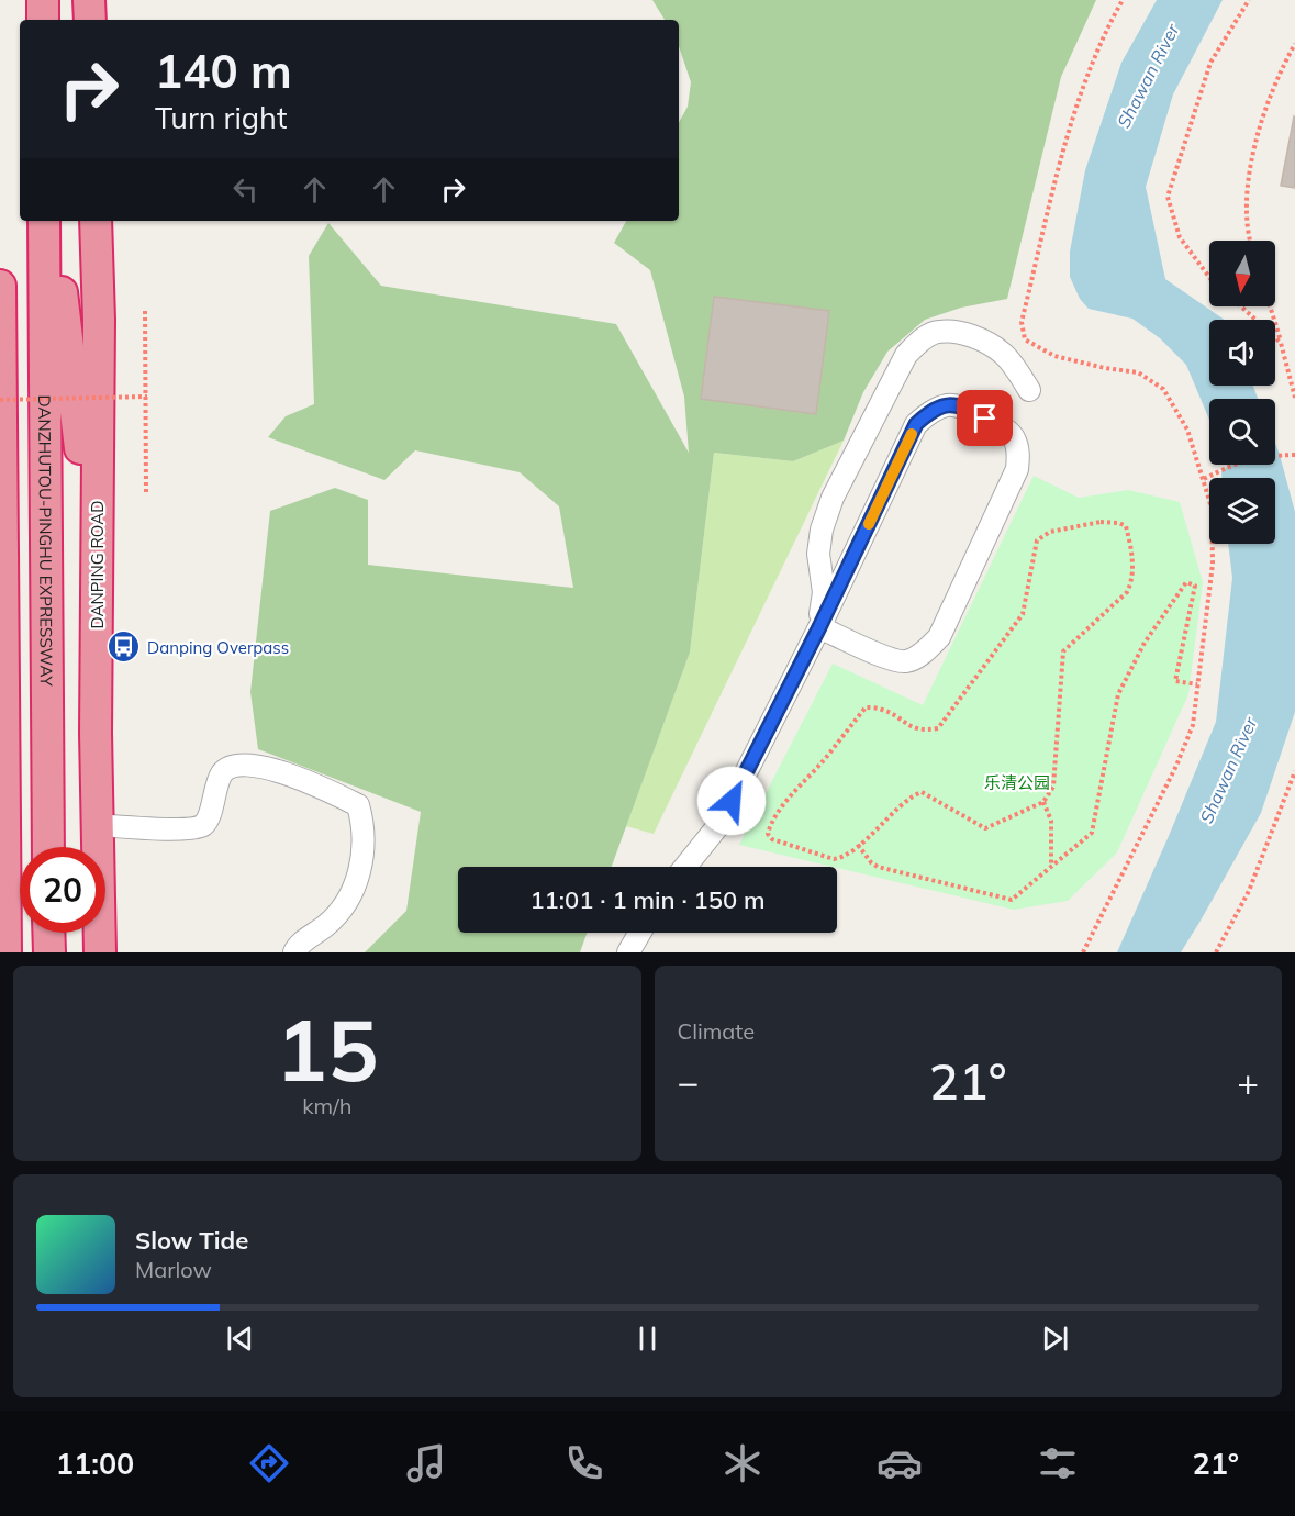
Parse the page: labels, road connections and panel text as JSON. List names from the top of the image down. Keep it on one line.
{"streets":{"highway":["DANZHUTOU-PINGHU EXPRESSWAY","DANPING ROAD"]},"water":["Shawan River"],"parks":["乐清公园"],"places":{"bus stop":["Danping Overpass"]},"north":"bottom","page":{"turn":["140 m","Turn right"],"limit":"20","trip":"11:01 · 1 min · 150 m","tile":[["15","km/h"],"Climate"],"heat":["−","21°","+"],"song":["Slow Tide","Marlow"],"tabs":["11:00","21°"]}}
